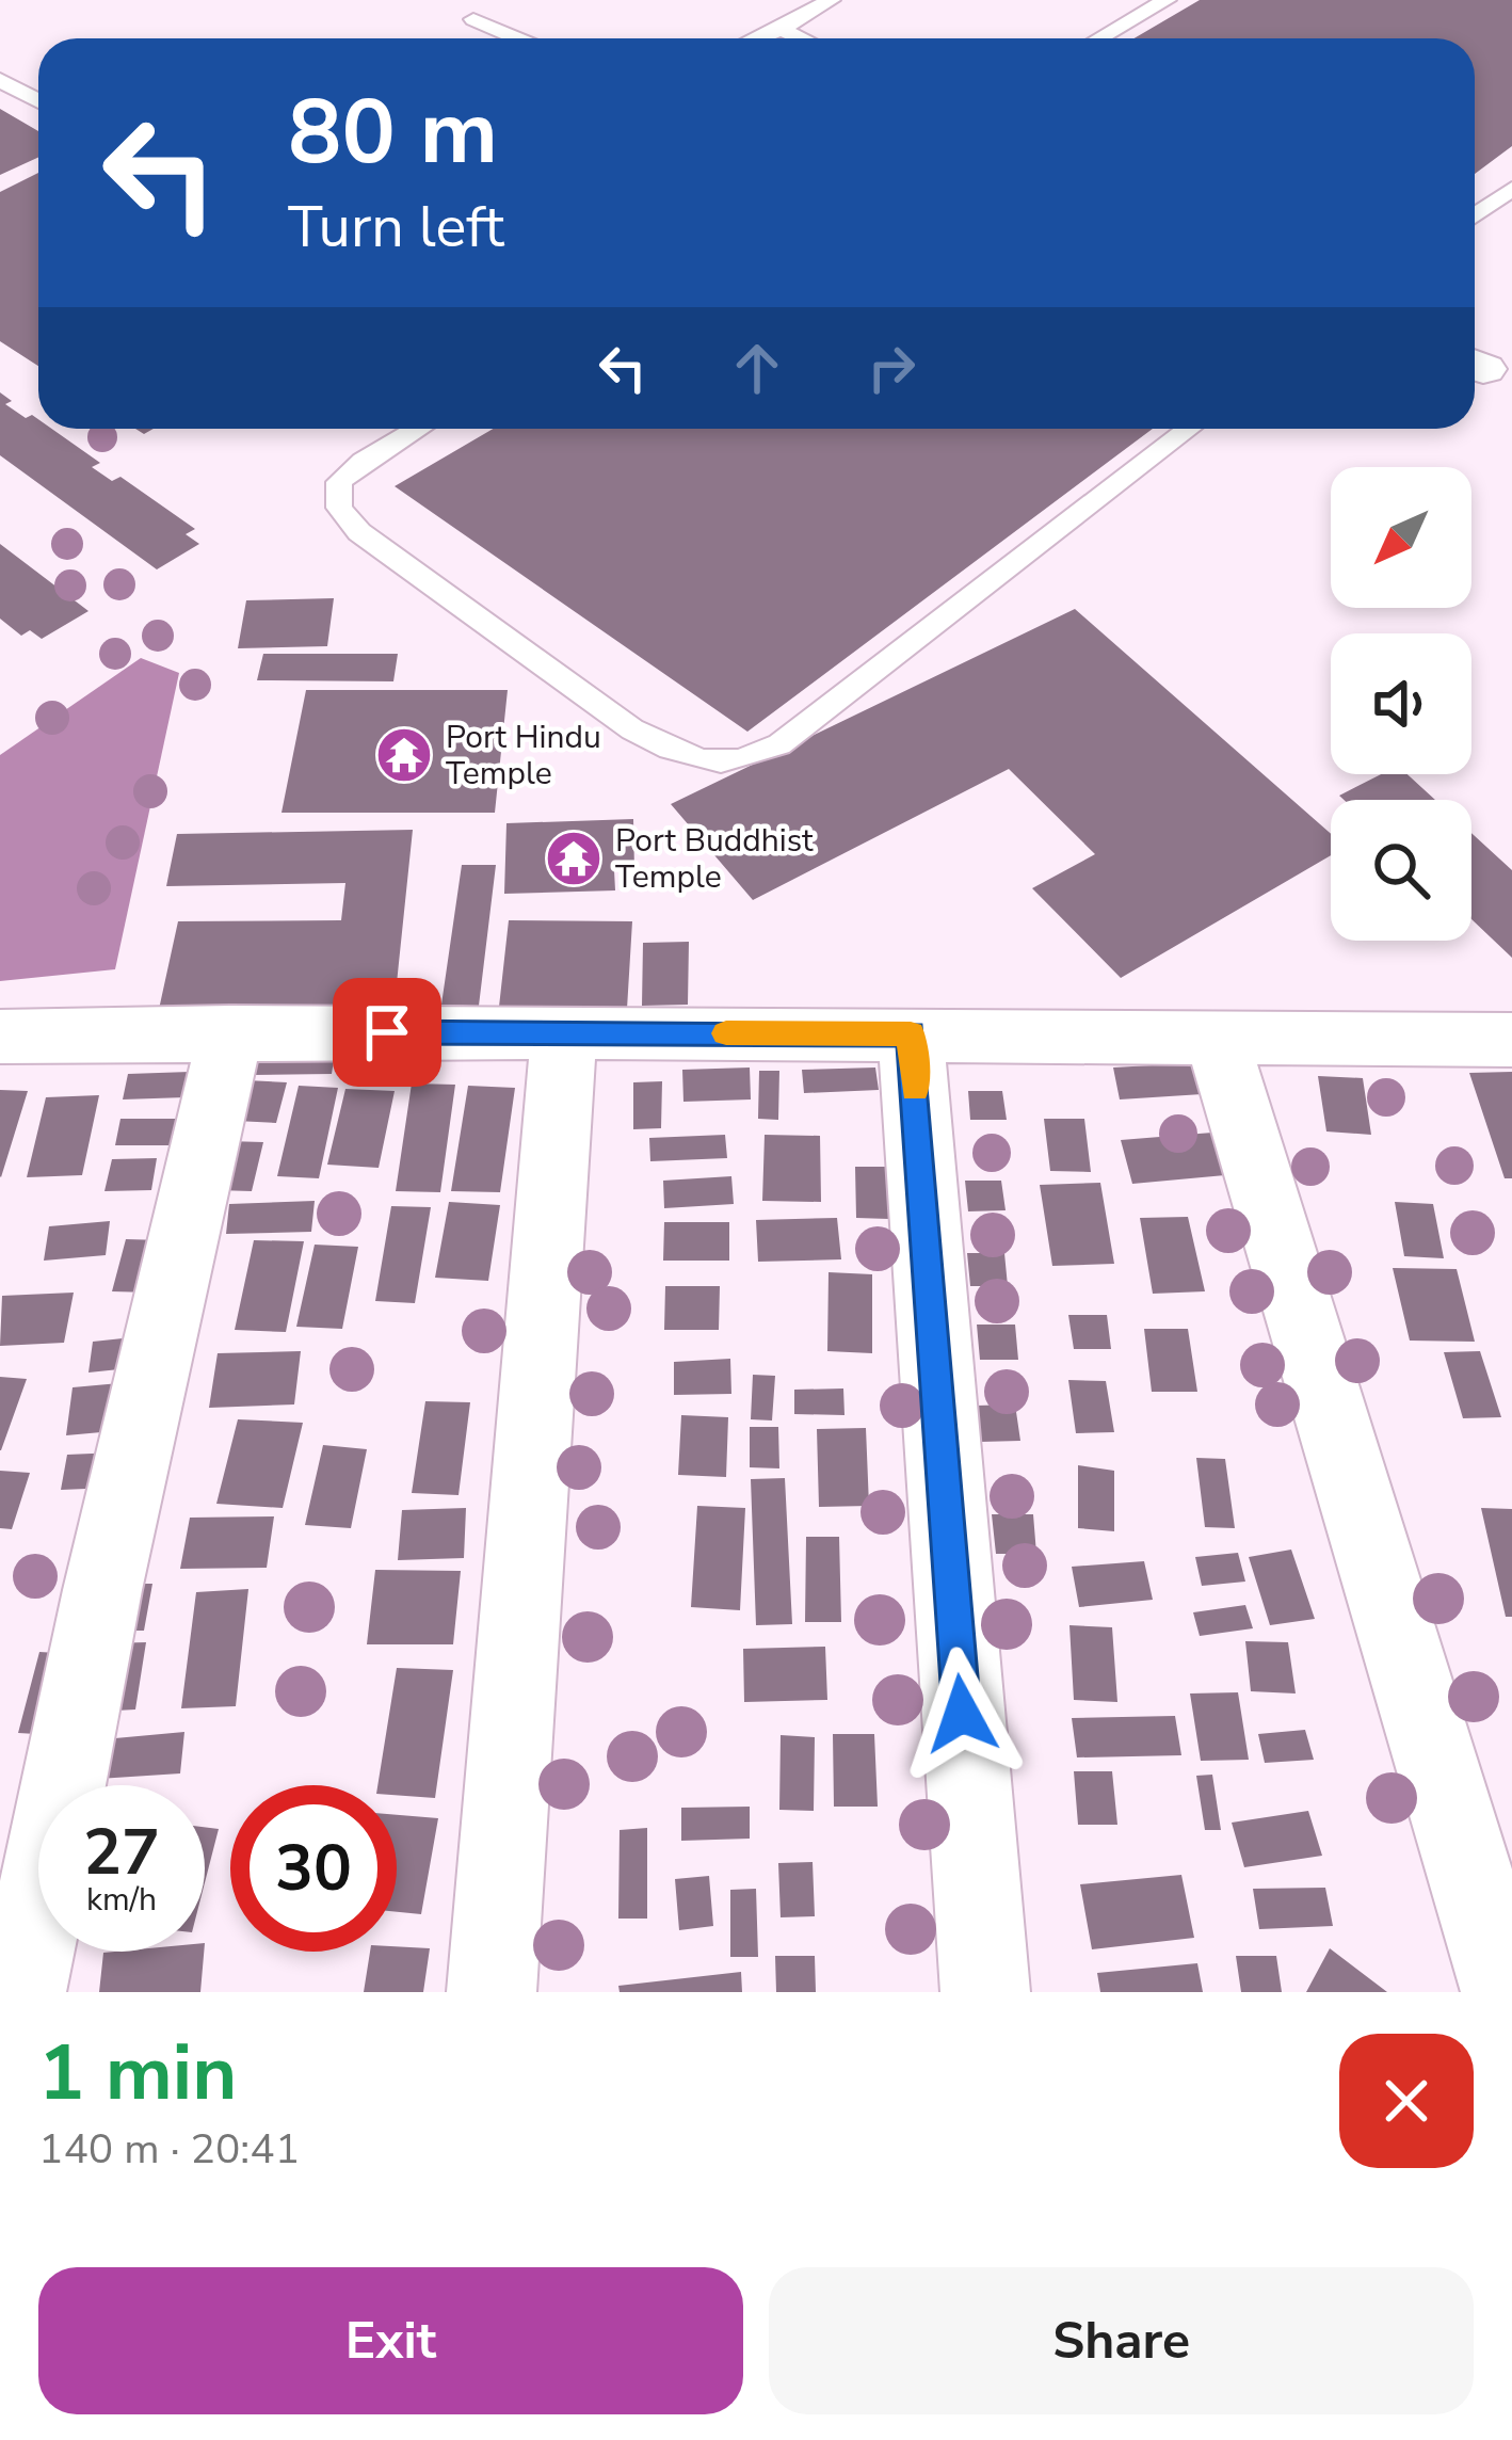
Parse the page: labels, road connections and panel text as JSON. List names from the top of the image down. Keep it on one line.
{"places":{"temple":["Port Hindu Temple","Port Buddhist Temple"]},"north":"bottom left","page":{"turn":["80 m","Turn left"],"speed":"27 km/h","limit":"30","heading":["1 min","140 m · 20:41"],"buttons":["Exit","Share"]}}
